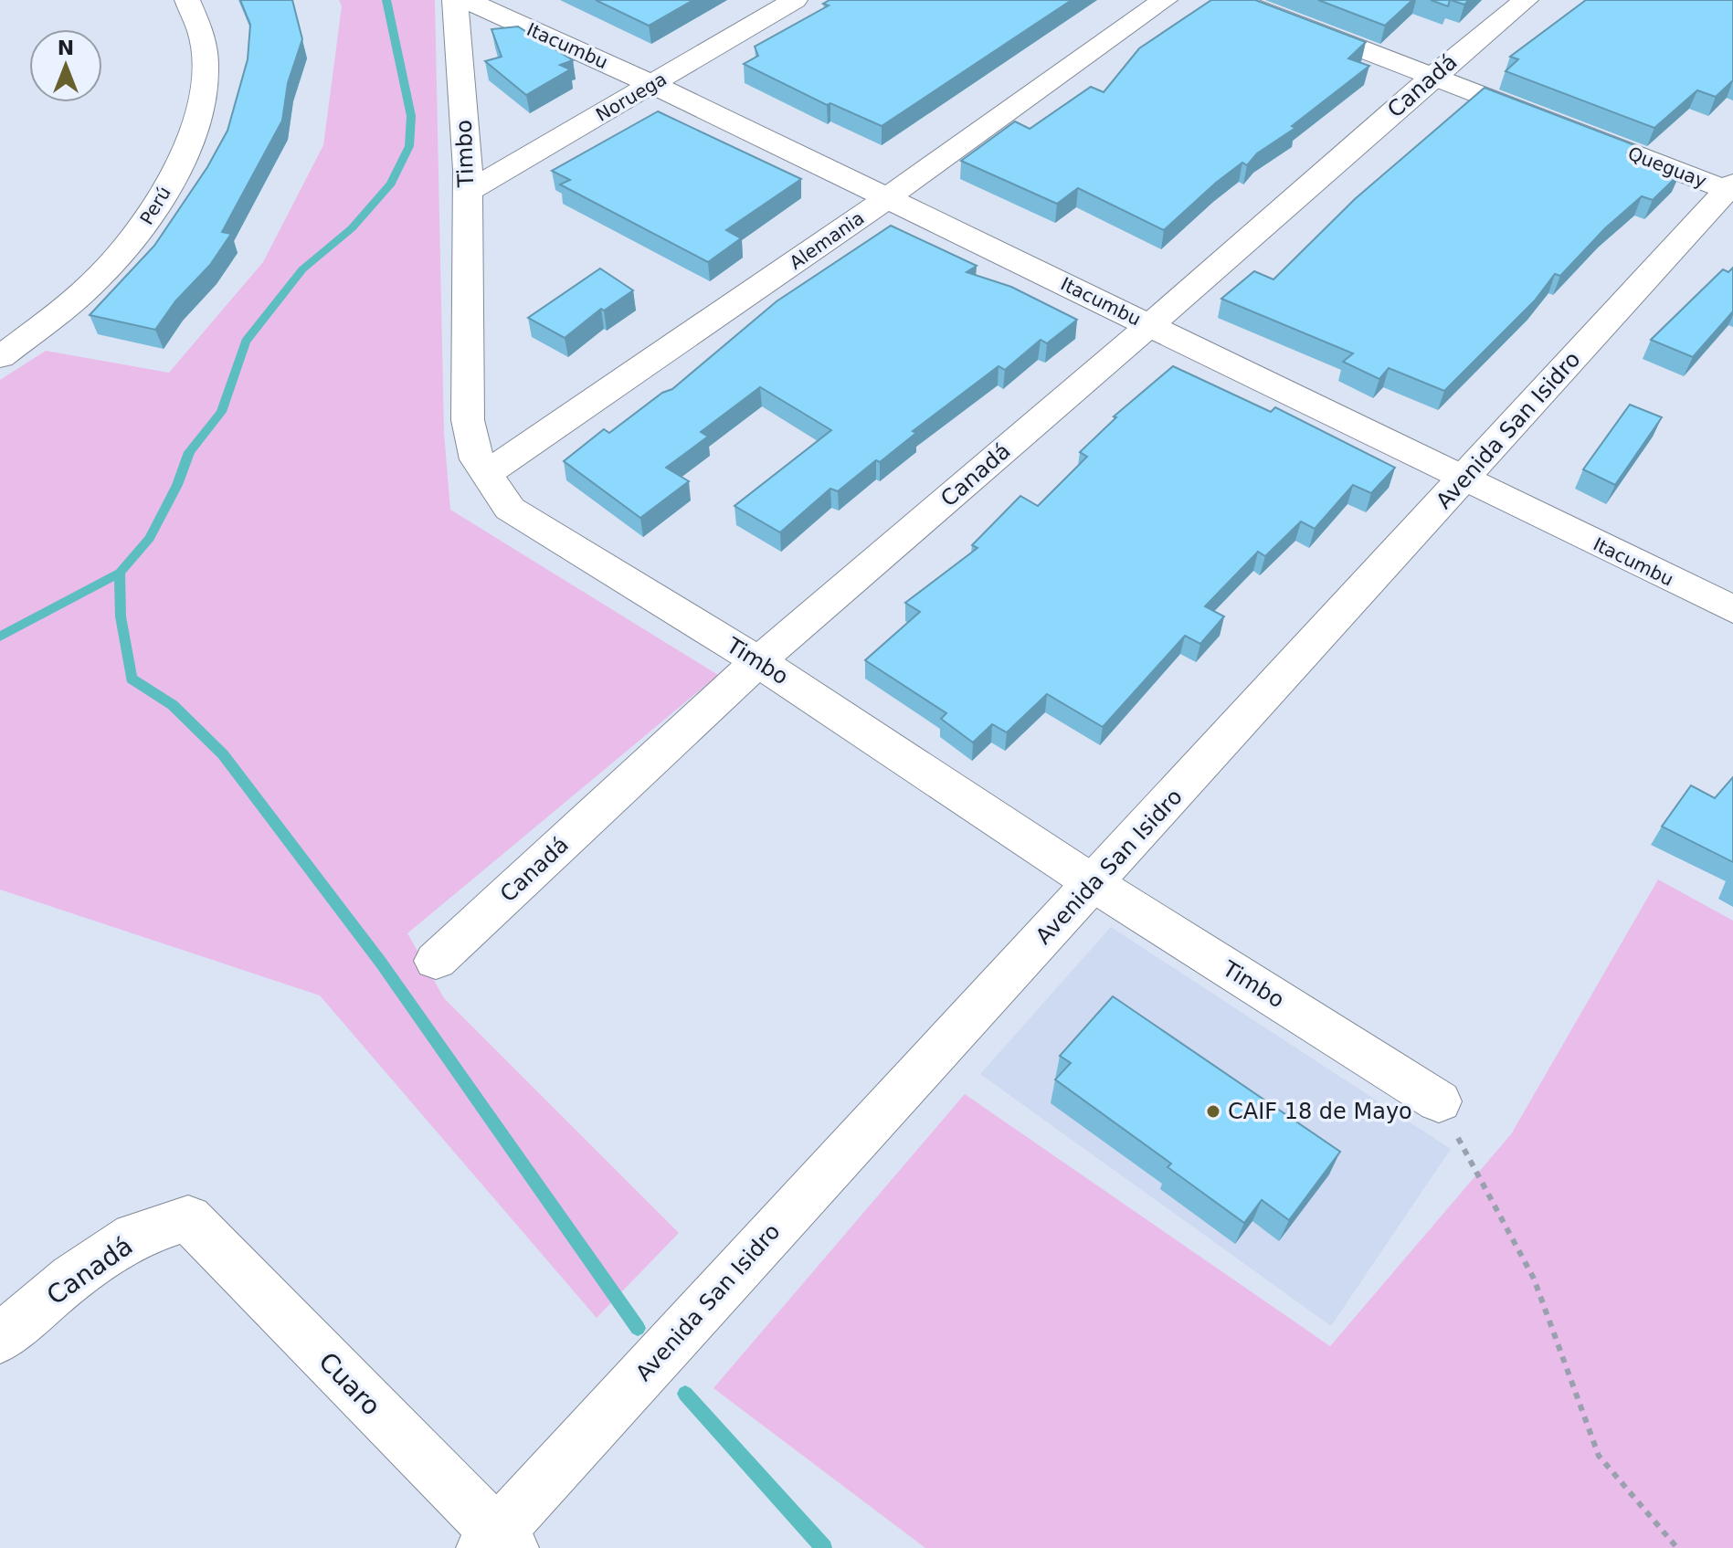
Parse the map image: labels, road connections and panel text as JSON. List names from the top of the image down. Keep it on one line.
{"streets":{"street":["Itacumbu","Canadá","Noruega","Timbo","Queguay","Perú","Alemania","Avenida San Isidro","Cuaro"]},"crossings":[["Itacumbu","Canadá"],["Itacumbu","Noruega"],["Itacumbu","Alemania"],["Itacumbu","Avenida San Isidro"],["Canadá","Timbo"],["Canadá","Queguay"],["Canadá","Cuaro"],["Noruega","Timbo"],["Timbo","Alemania"],["Timbo","Avenida San Isidro"],["Queguay","Avenida San Isidro"],["Avenida San Isidro","Cuaro"]],"places":["CAIF 18 de Mayo"],"north":"top"}
